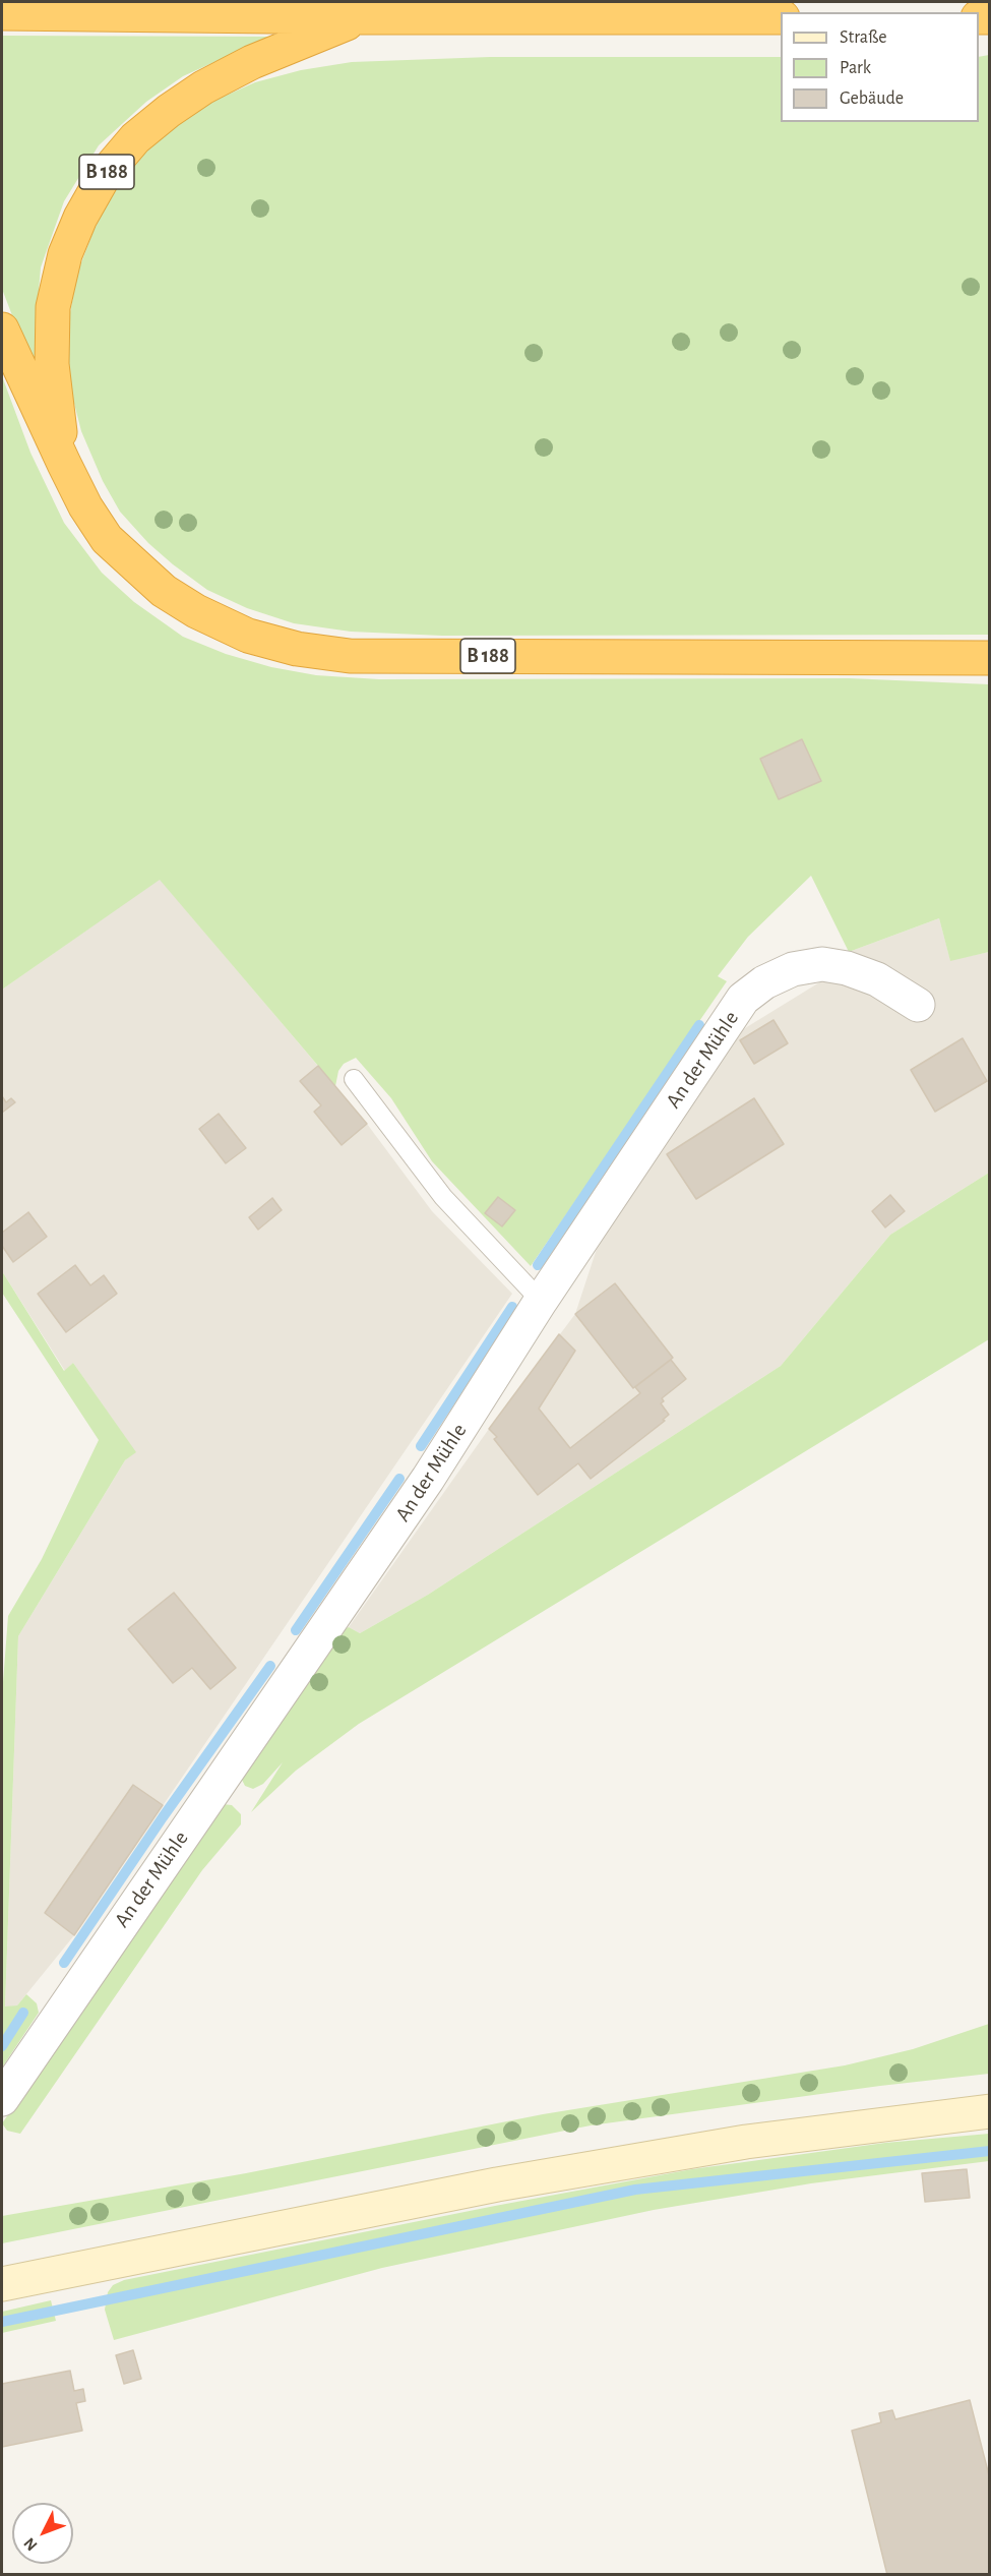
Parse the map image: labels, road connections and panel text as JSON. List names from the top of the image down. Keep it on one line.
{"streets":{"highway":["B 188"],"street":["An der Mühle"]},"legend":["Straße","Park","Gebäude"],"north":"bottom left"}
